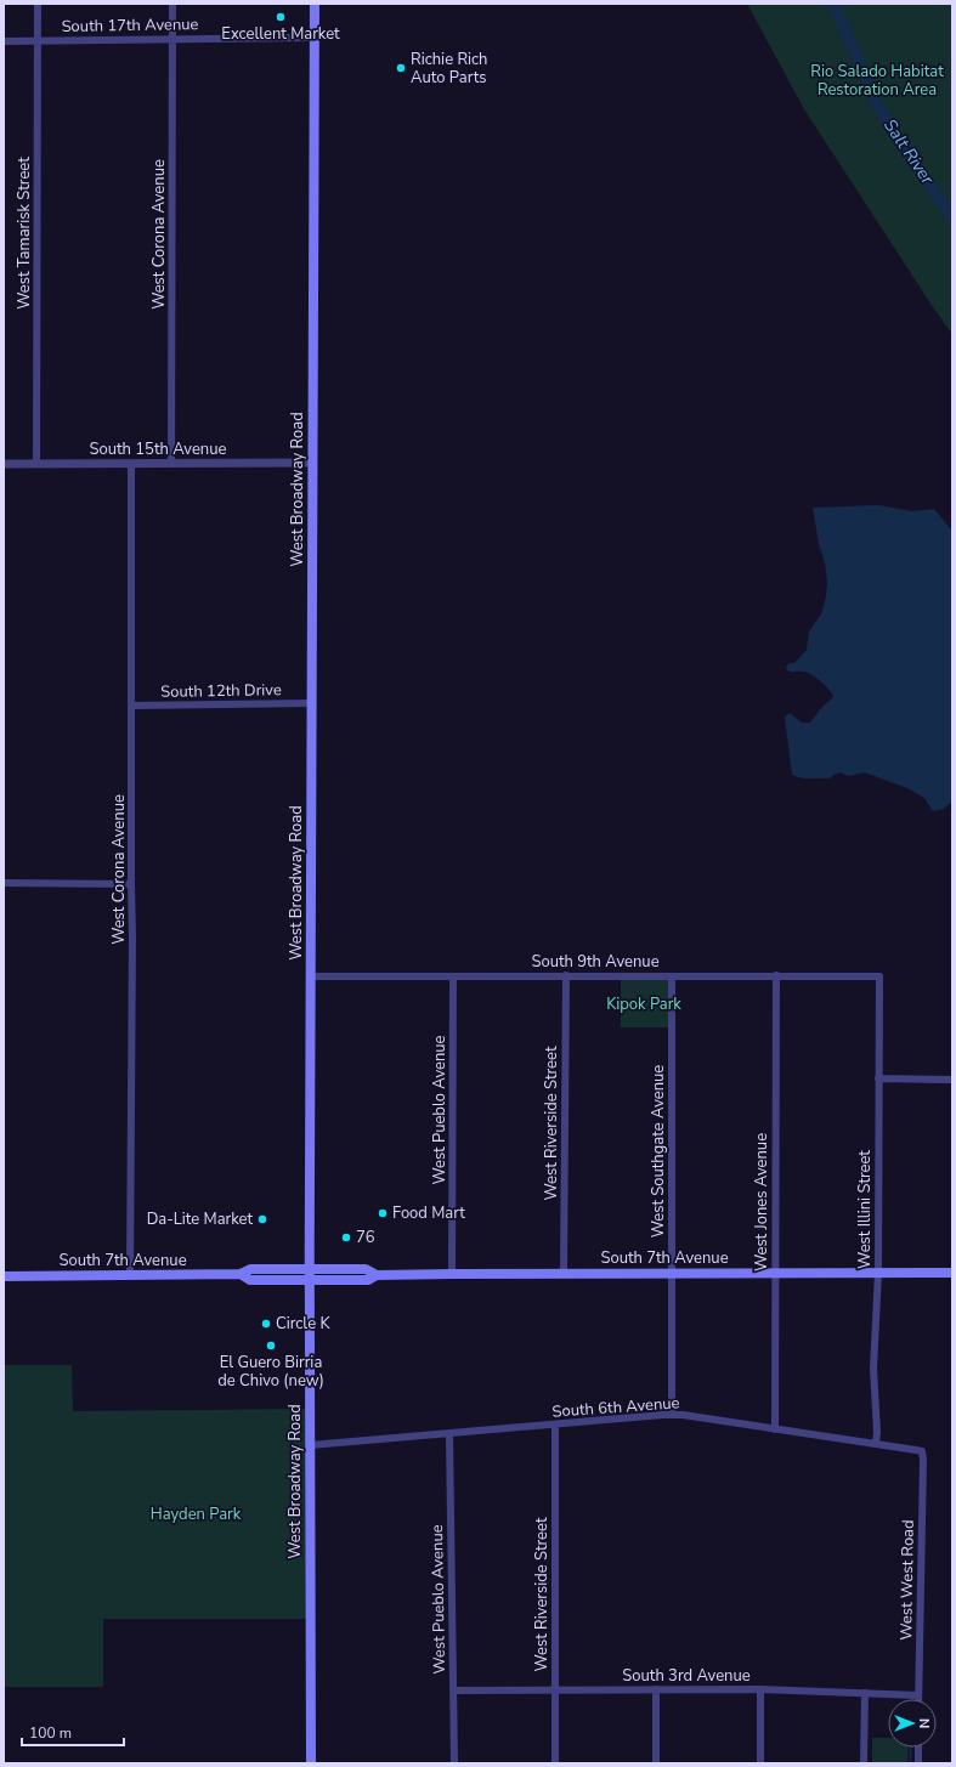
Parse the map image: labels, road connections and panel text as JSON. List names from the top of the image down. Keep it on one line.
{"streets":{"main road":["West Broadway Road","South 7th Avenue"],"street":["South 17th Avenue","West Tamarisk Street","West Corona Avenue","South 15th Avenue","South 12th Drive","South 9th Avenue","West Pueblo Avenue","West Riverside Street","West Southgate Avenue","West Jones Avenue","West Illini Street","South 6th Avenue","West West Road","South 3rd Avenue"]},"crossings":[["South 17th Avenue","West Tamarisk Street"],["South 17th Avenue","West Corona Avenue"],["South 17th Avenue","West Broadway Road"],["West Tamarisk Street","South 15th Avenue"],["West Corona Avenue","South 15th Avenue"],["West Corona Avenue","South 12th Drive"],["West Corona Avenue","South 7th Avenue"],["South 15th Avenue","West Broadway Road"],["West Broadway Road","South 12th Drive"],["West Broadway Road","South 9th Avenue"],["West Broadway Road","South 7th Avenue"],["West Broadway Road","South 6th Avenue"],["South 9th Avenue","West Pueblo Avenue"],["South 9th Avenue","West Riverside Street"],["South 9th Avenue","West Southgate Avenue"],["South 9th Avenue","West Jones Avenue"],["South 9th Avenue","West Illini Street"],["West Pueblo Avenue","South 7th Avenue"],["West Pueblo Avenue","South 6th Avenue"],["West Pueblo Avenue","South 3rd Avenue"],["West Riverside Street","South 7th Avenue"],["West Riverside Street","South 6th Avenue"],["West Riverside Street","South 3rd Avenue"],["West Southgate Avenue","South 7th Avenue"],["West Southgate Avenue","South 6th Avenue"],["West Jones Avenue","South 7th Avenue"],["West Jones Avenue","South 6th Avenue"],["West Illini Street","South 7th Avenue"],["West Illini Street","South 6th Avenue"],["South 6th Avenue","West West Road"],["West West Road","South 3rd Avenue"]],"water":["Salt River"],"parks":["Rio Salado Habitat Restoration Area","Kipok Park","Hayden Park"],"places":["Excellent Market","Richie Rich Auto Parts","Food Mart","Da-Lite Market","76","Circle K","El Guero Birria de Chivo (new)"],"scale_bar":"100 m","north":"right"}
